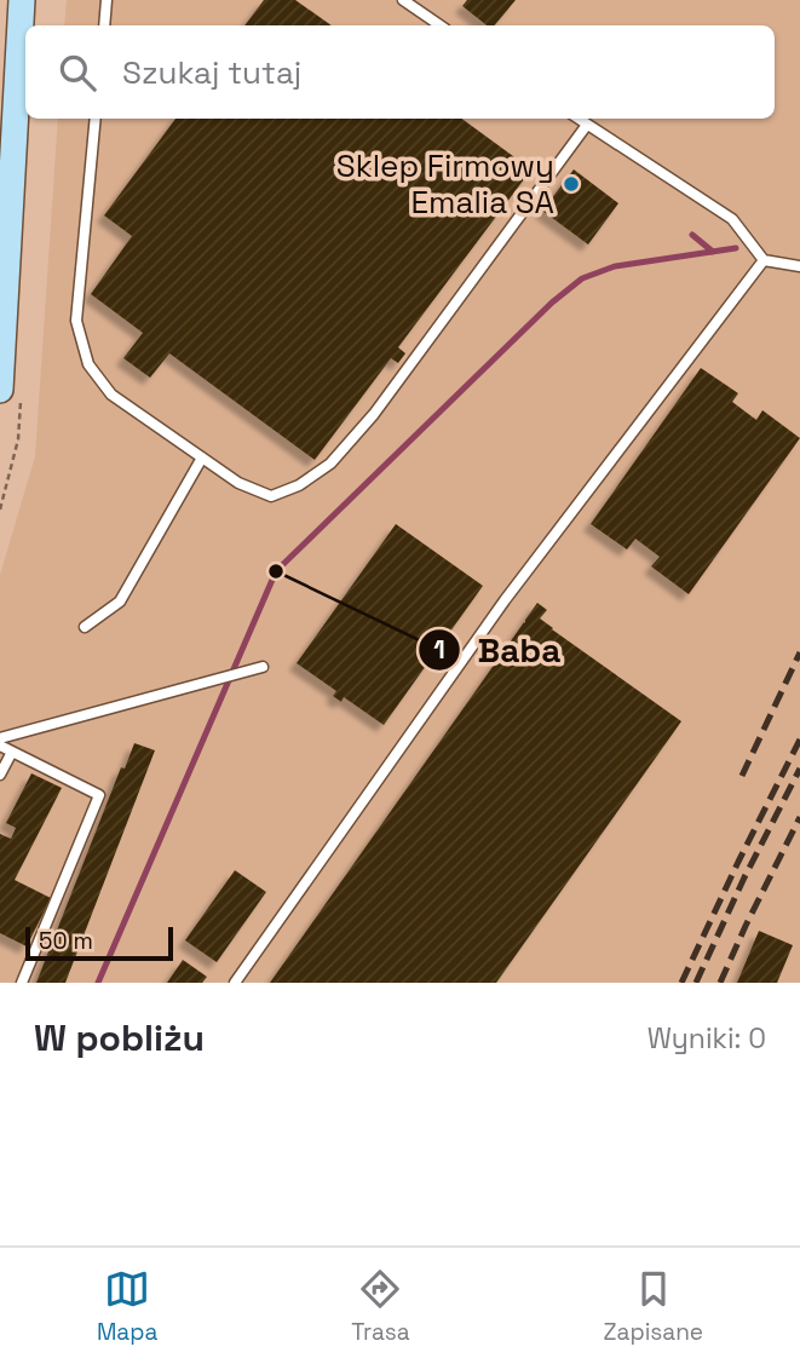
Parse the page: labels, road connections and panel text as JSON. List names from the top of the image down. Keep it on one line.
{"places":["Sklep Firmowy Emalia SA","Baba"],"scale_bar":"50 m","page":{"search":"Szukaj tutaj","scale":"50 m","heading":["W pobliżu","Wyniki: 0"],"nav":["Mapa","Trasa","Zapisane"]}}
